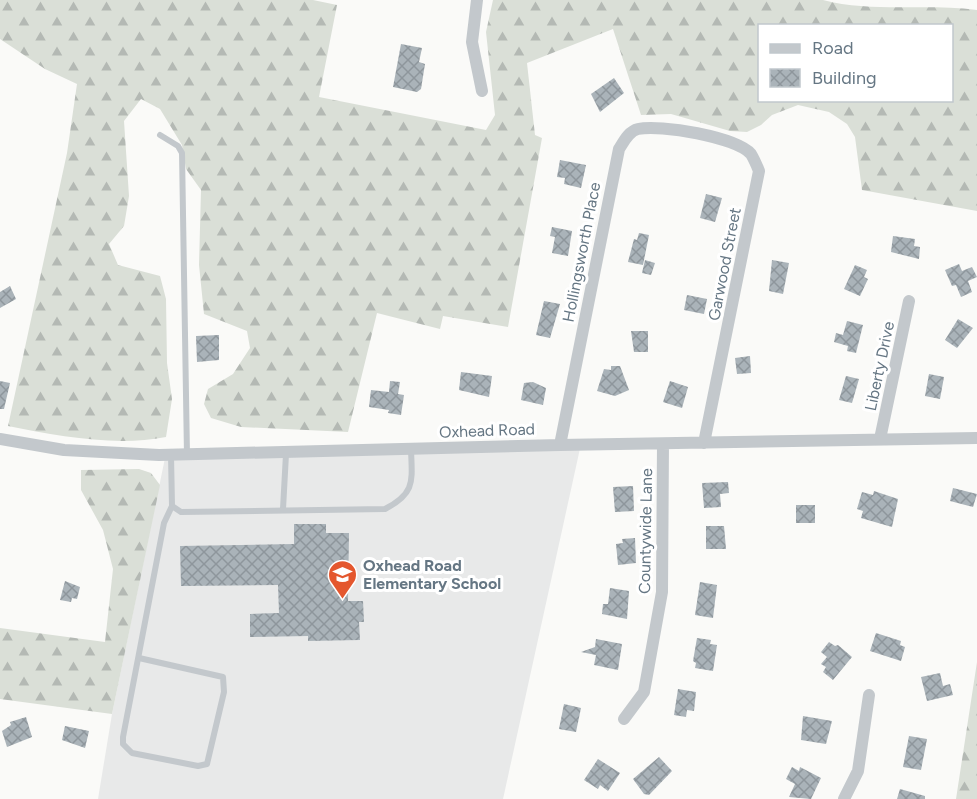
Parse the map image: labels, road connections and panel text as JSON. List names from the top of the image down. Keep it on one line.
{"streets":{"street":["Hollingsworth Place","Garwood Street","Liberty Drive","Oxhead Road","Countywide Lane"]},"crossings":[["Hollingsworth Place","Garwood Street"],["Hollingsworth Place","Oxhead Road"],["Garwood Street","Oxhead Road"],["Liberty Drive","Oxhead Road"],["Oxhead Road","Countywide Lane"]],"places":{"school or university":["Oxhead Road Elementary School"]},"legend":["Road","Building"]}
